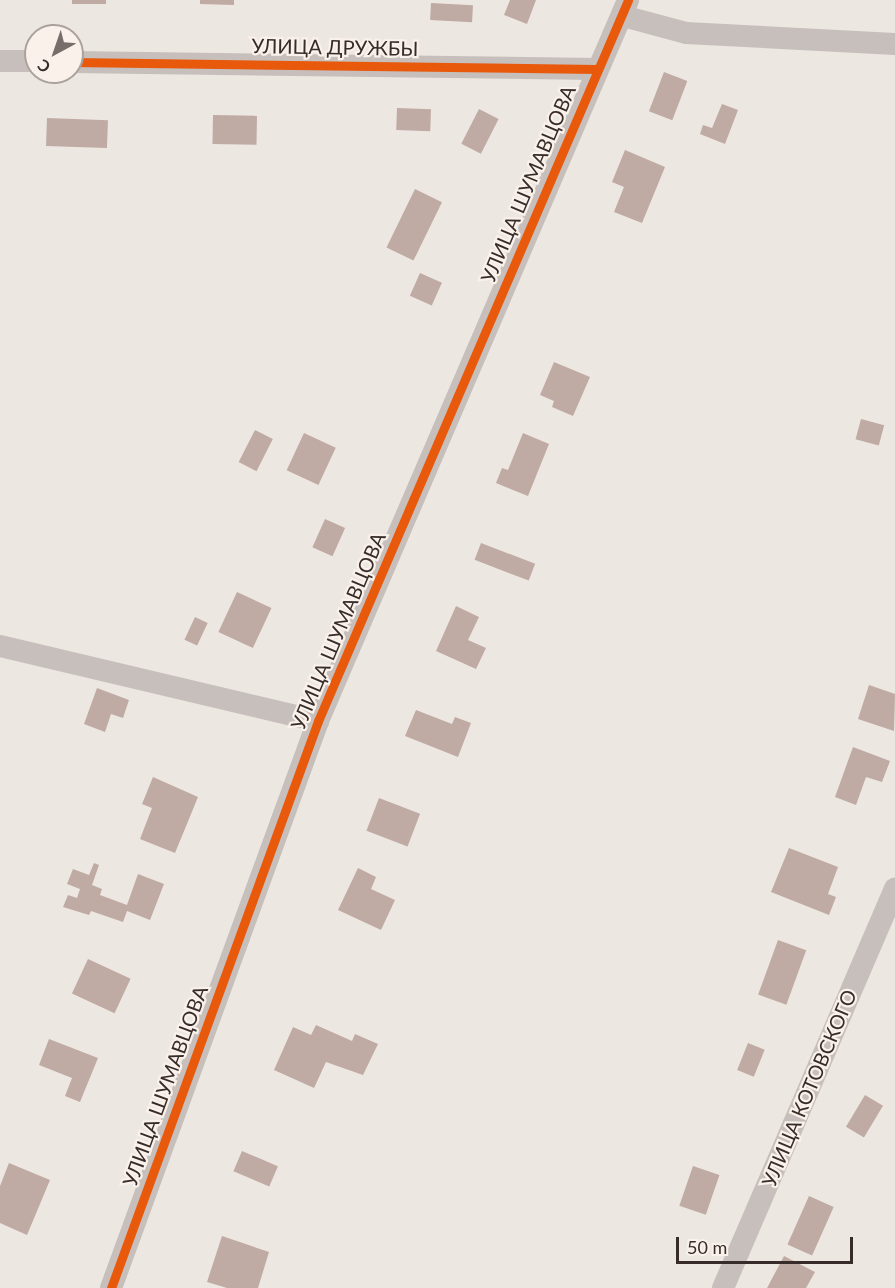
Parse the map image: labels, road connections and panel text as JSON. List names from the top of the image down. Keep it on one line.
{"streets":{"street":["УЛИЦА ДРУЖБЫ","УЛИЦА ШУМАВЦОВА","УЛИЦА КОТОВСКОГО"]},"crossings":[["УЛИЦА ДРУЖБЫ","УЛИЦА ШУМАВЦОВА"]],"scale_bar":"50 m","north":"bottom left"}
